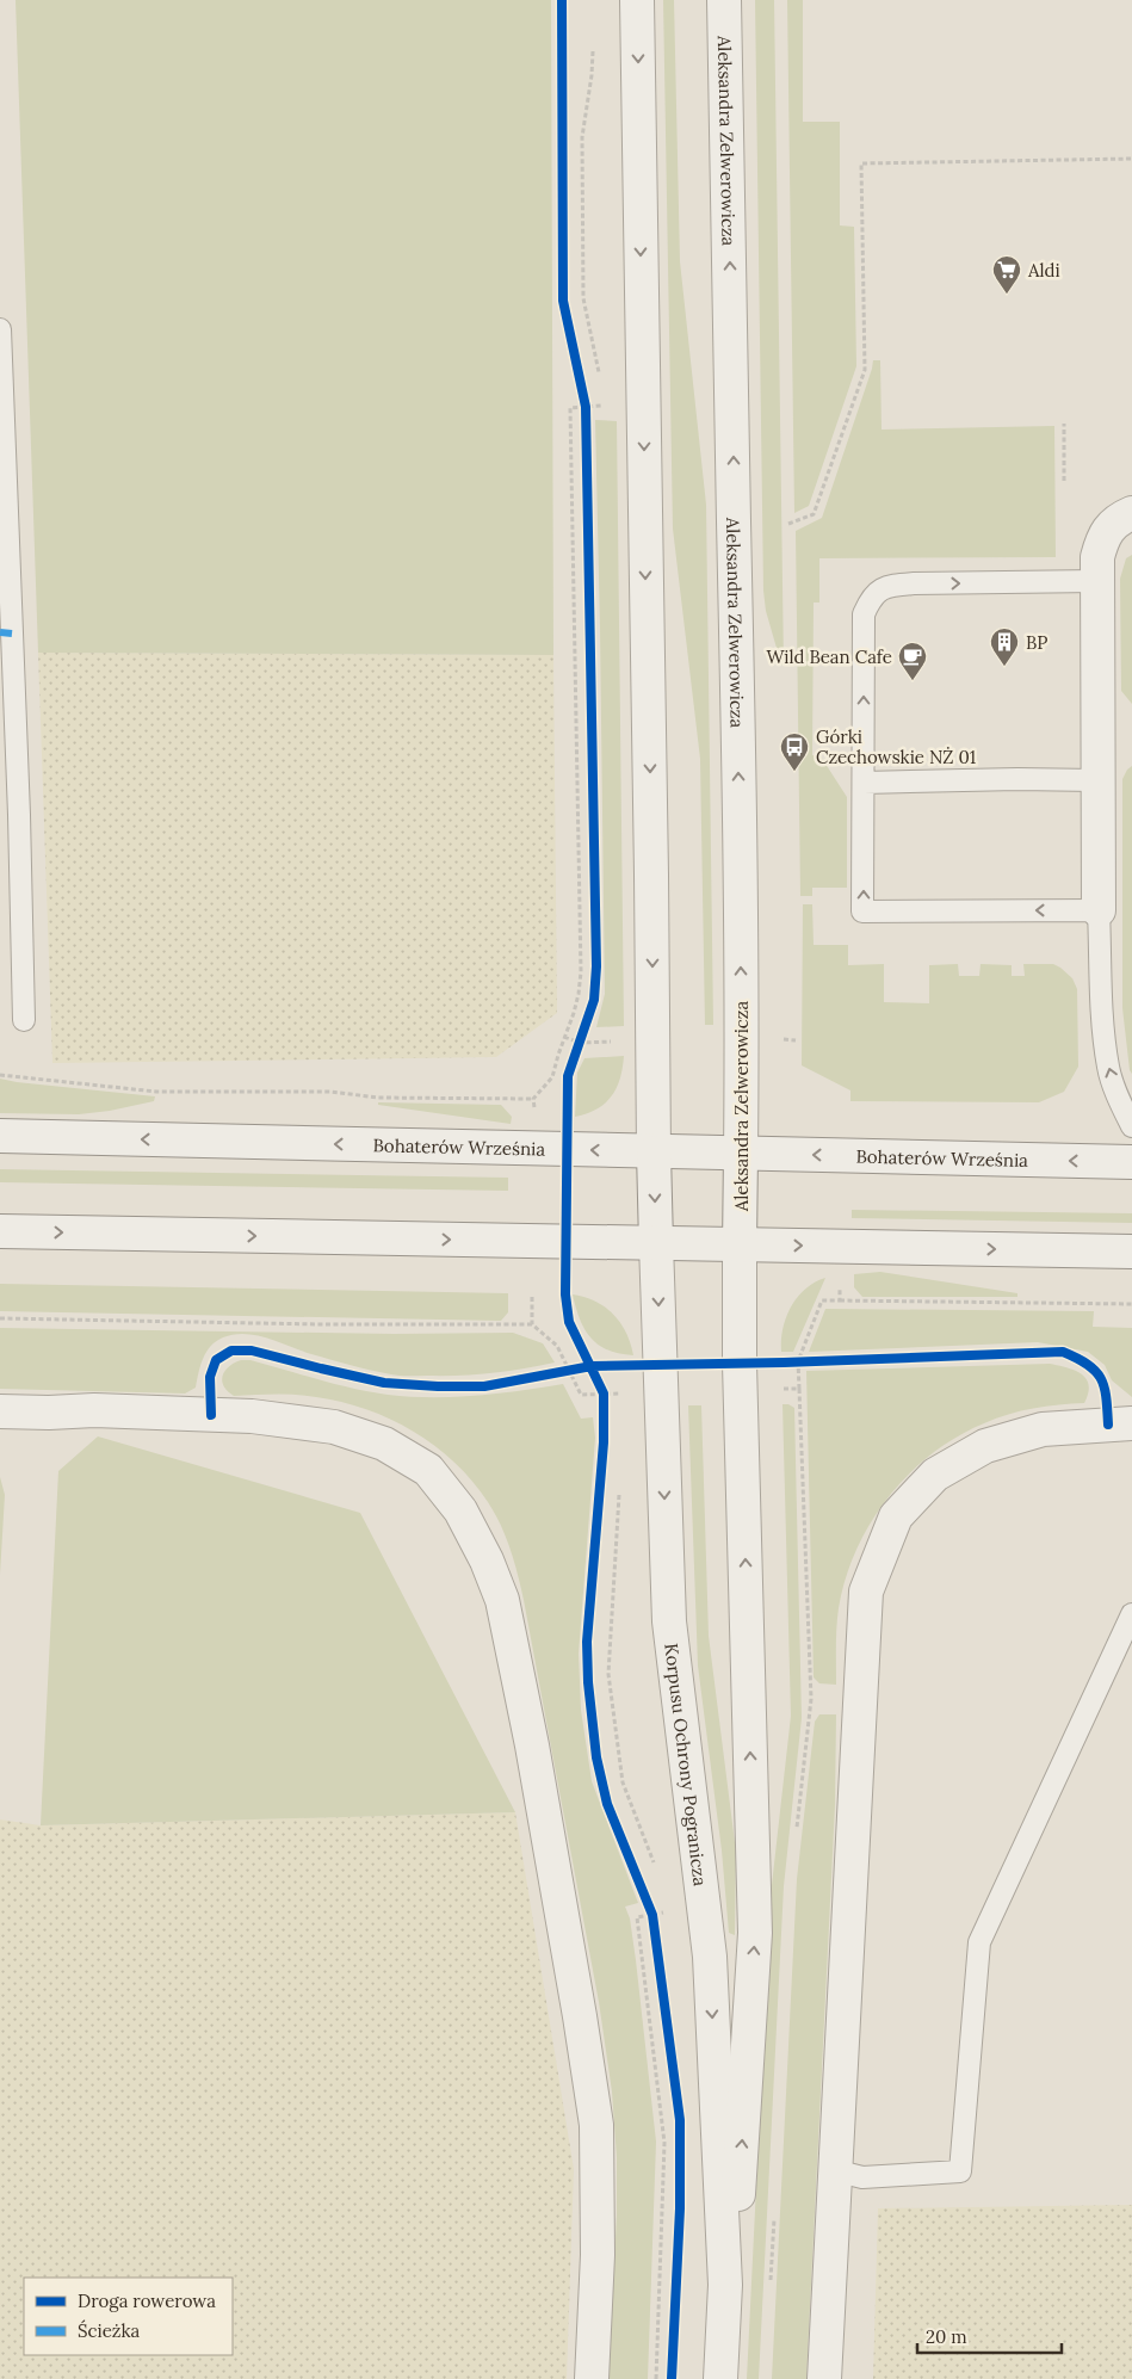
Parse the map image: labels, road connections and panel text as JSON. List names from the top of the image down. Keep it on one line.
{"streets":{"street":["Aleksandra Zelwerowicza","Bohaterów Września","Korpusu Ochrony Pogranicza"]},"crossings":[["Aleksandra Zelwerowicza","Bohaterów Września"],["Aleksandra Zelwerowicza","Korpusu Ochrony Pogranicza"]],"places":{"supermarket":["Aldi"],"building":["BP"],"cafe":["Wild Bean Cafe"],"bus stop":["Górki Czechowskie NŻ 01"]},"legend":["Droga rowerowa","Ścieżka"],"scale_bar":"20 m"}
